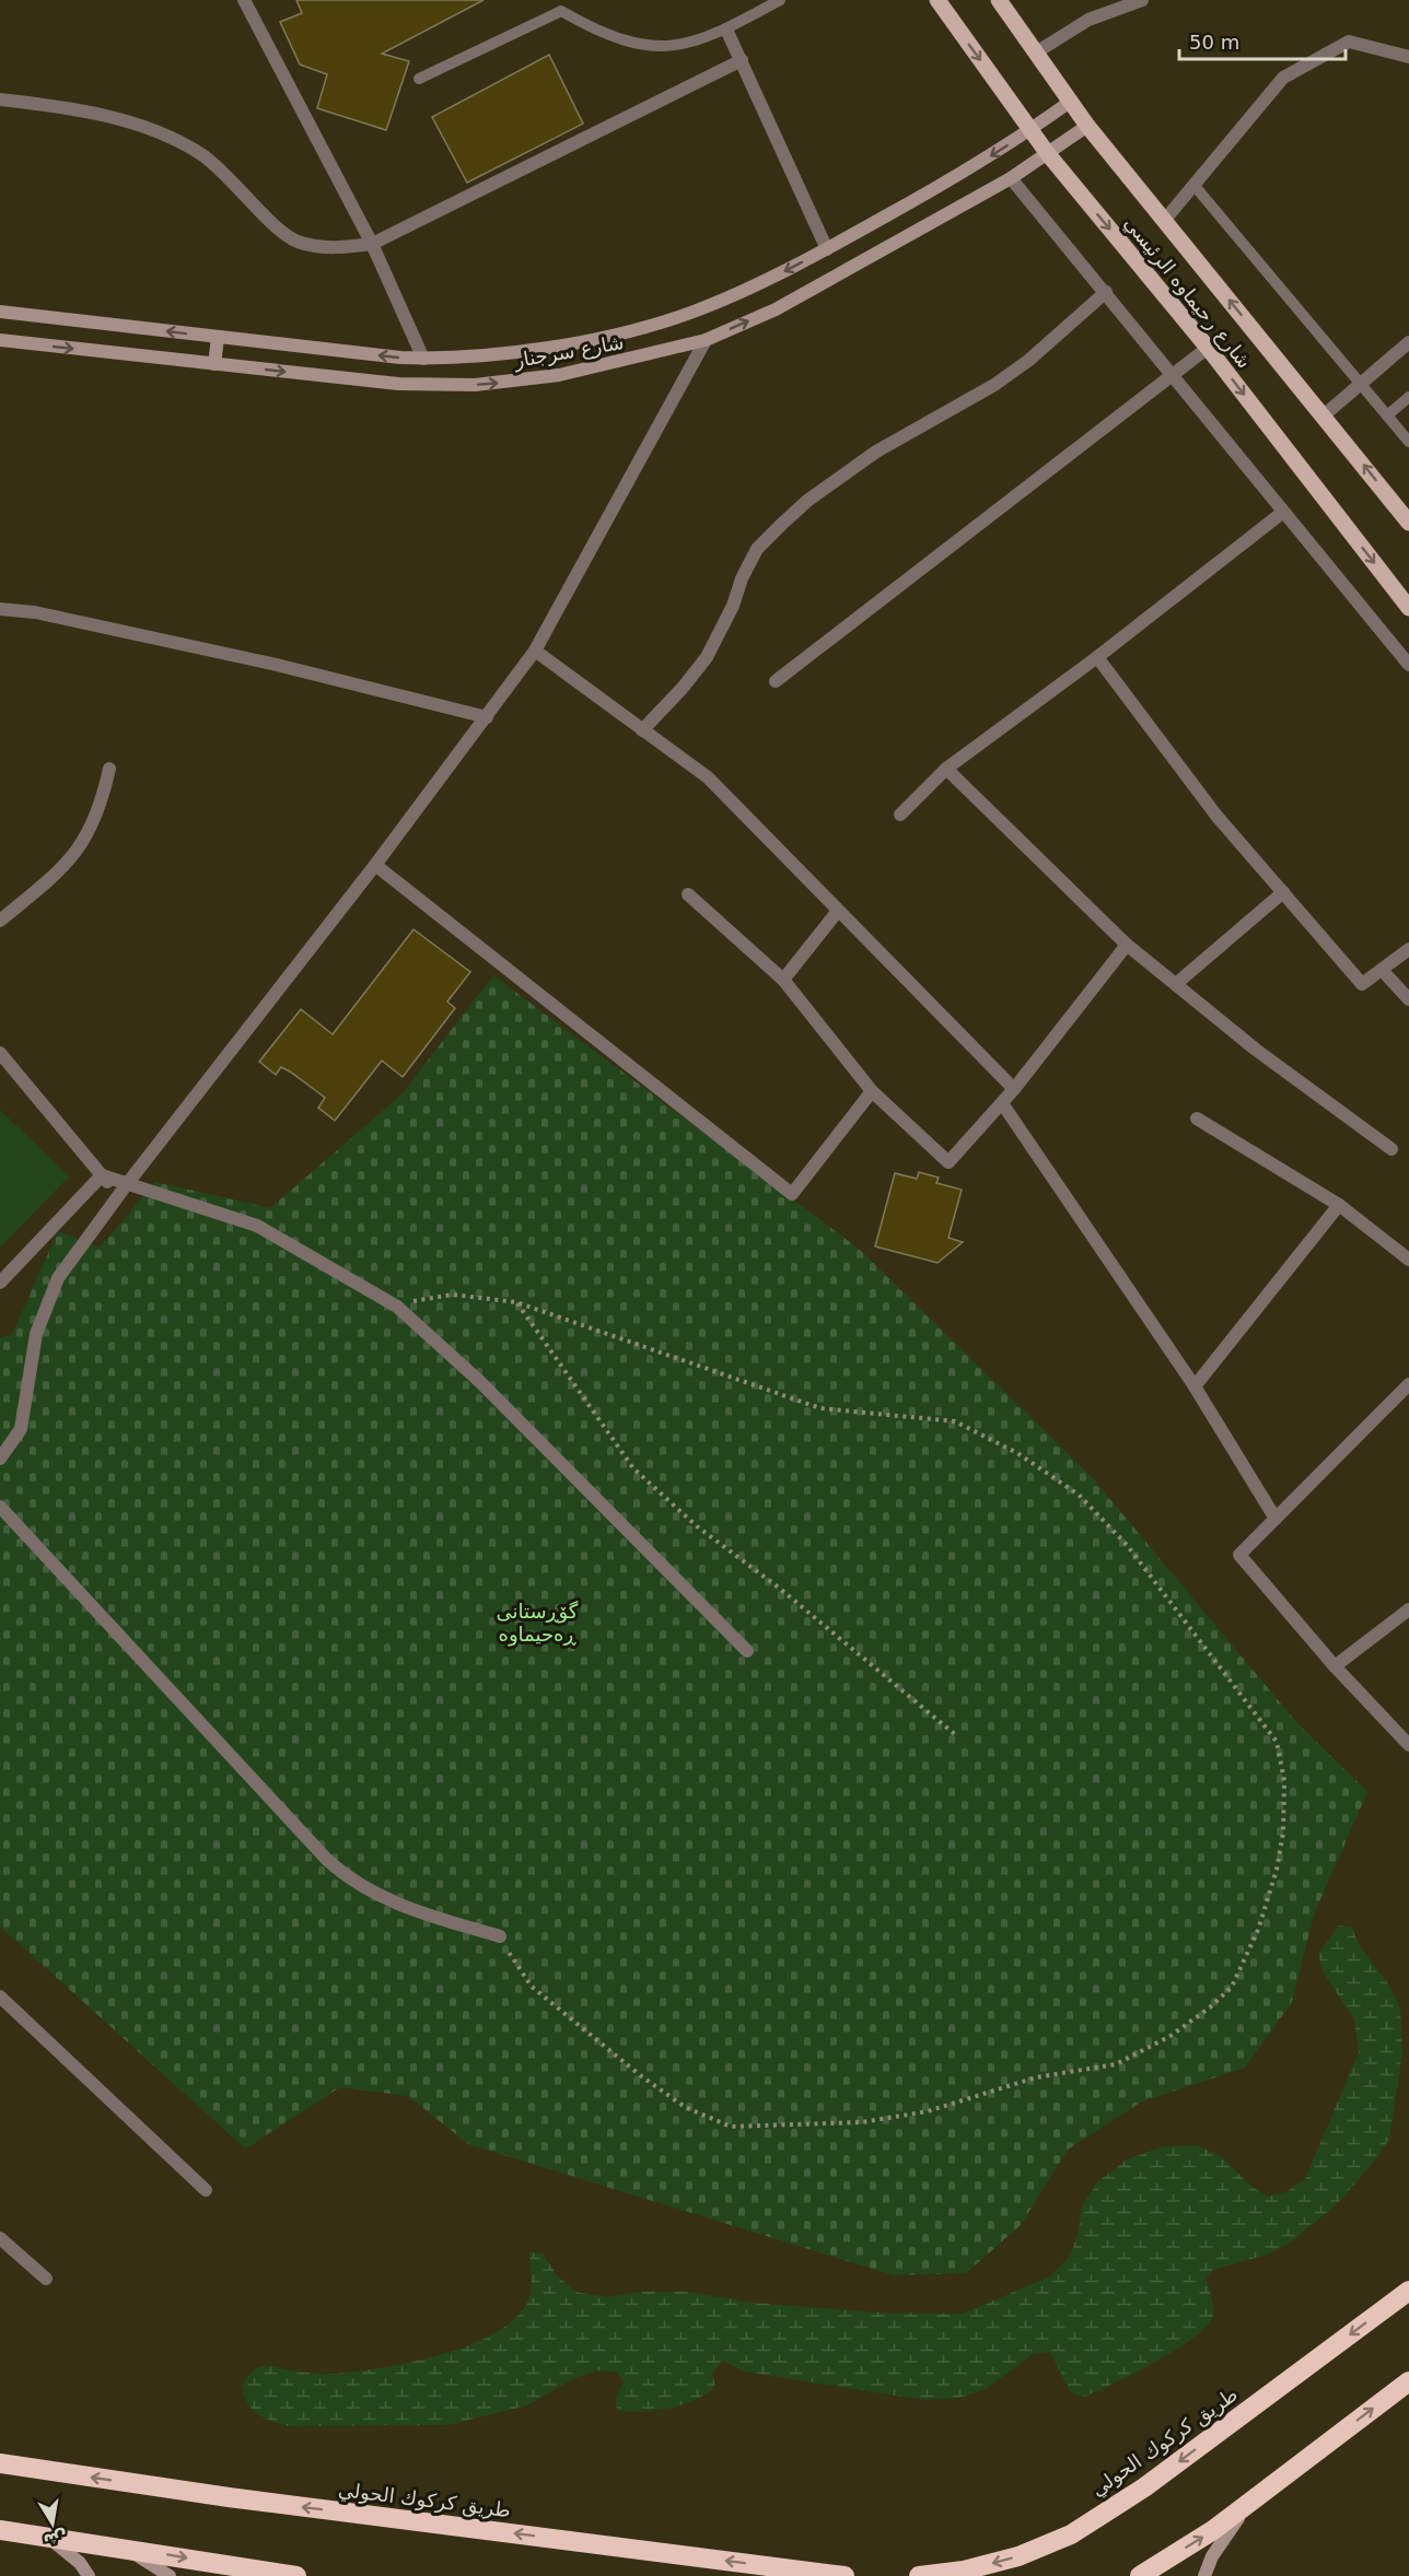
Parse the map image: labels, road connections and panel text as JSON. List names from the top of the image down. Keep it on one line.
{"streets":{"highway":["طريق كركوك الحولي"],"main road":["شارع رحيماوه الرئيسي"],"street":["شارع سرجنار"]},"crossings":[["شارع رحيماوه الرئيسي","شارع سرجنار"]],"one_way":["طريق كركوك الحولي"],"parks":["گۆڕستانی ڕەحیماوە"],"scale_bar":"50 m","north":"bottom"}
